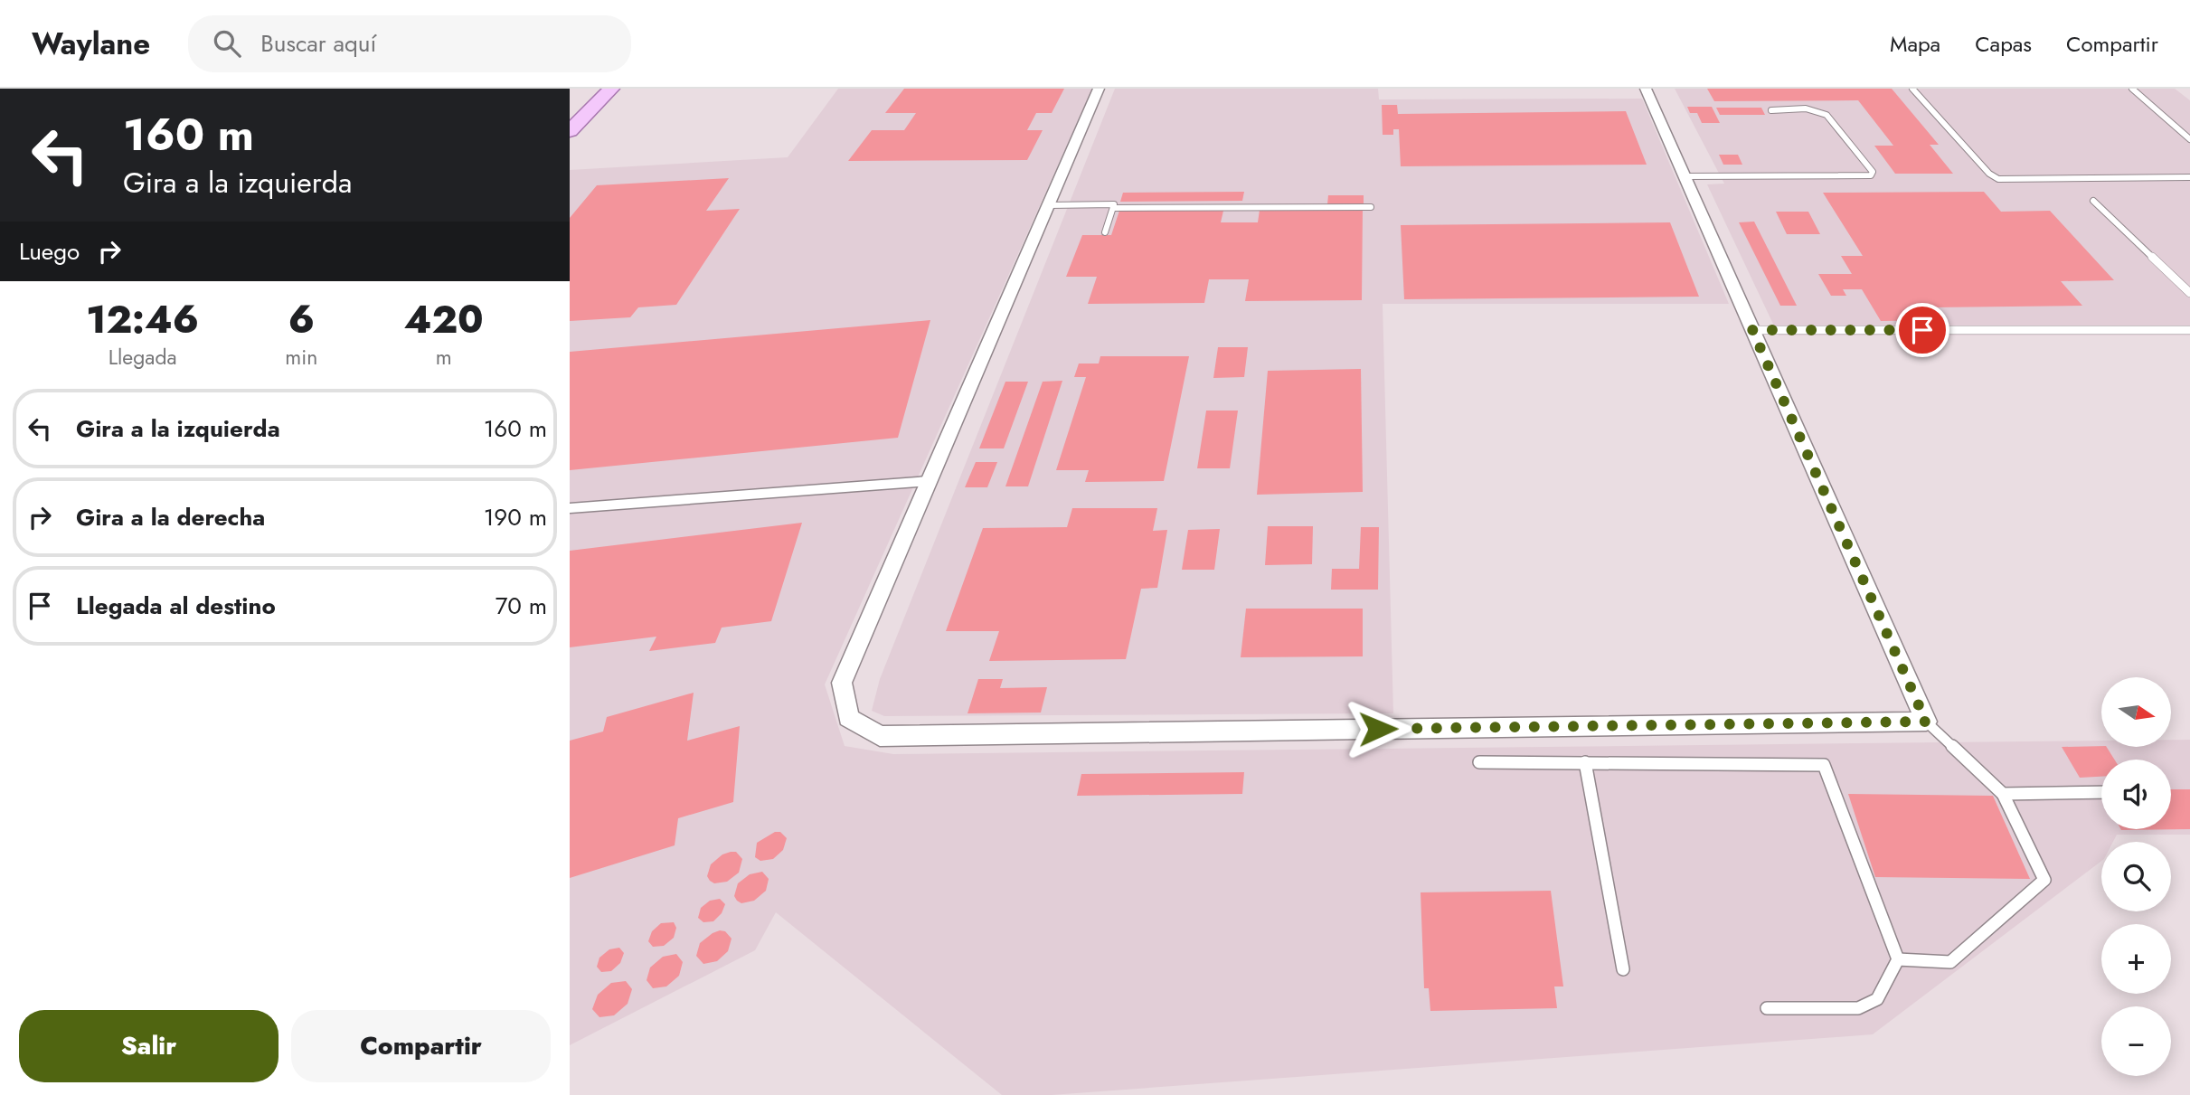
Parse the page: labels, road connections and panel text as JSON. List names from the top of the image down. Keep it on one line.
{"north":"right","page":{"header":"Waylane","search":"Buscar aquí","nav":["Mapa","Capas","Compartir"],"turn":["160 m","Gira a la izquierda"],"then":"Luego","eta":["12:46","Llegada","6","min","420","m"],"list":[{"name":"Gira a la izquierda","value":"160 m"},{"name":"Gira a la derecha","value":"190 m"},{"name":"Llegada al destino","value":"70 m"}],"map_buttons":["+","−"],"buttons":["Salir","Compartir"]}}
